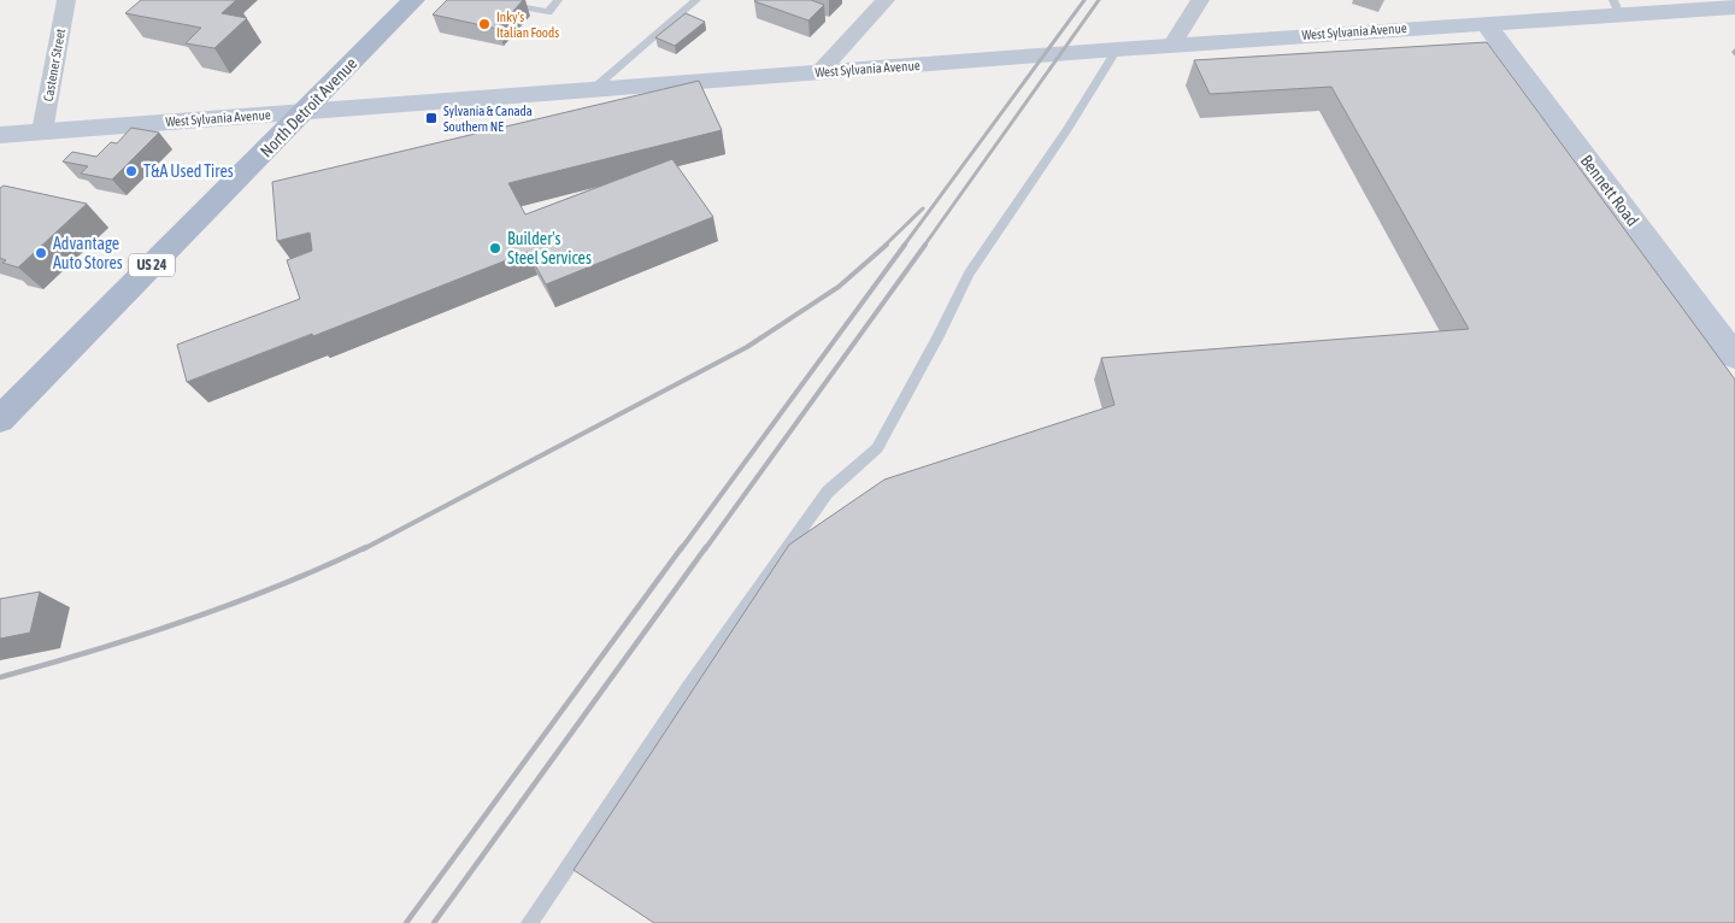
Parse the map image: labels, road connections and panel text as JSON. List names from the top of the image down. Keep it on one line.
{"streets":{"main road":["West Sylvania Avenue","North Detroit Avenue","Bennett Road","US 24"],"street":["Castener Street"]},"crossings":[["West Sylvania Avenue","Castener Street"],["West Sylvania Avenue","North Detroit Avenue"],["West Sylvania Avenue","Bennett Road"]],"places":{"other":["Inky's Italian Foods","T&A Used Tires","Builder's Steel Services","Advantage Auto Stores"],"transit":["Sylvania & Canada Southern NE"]}}
